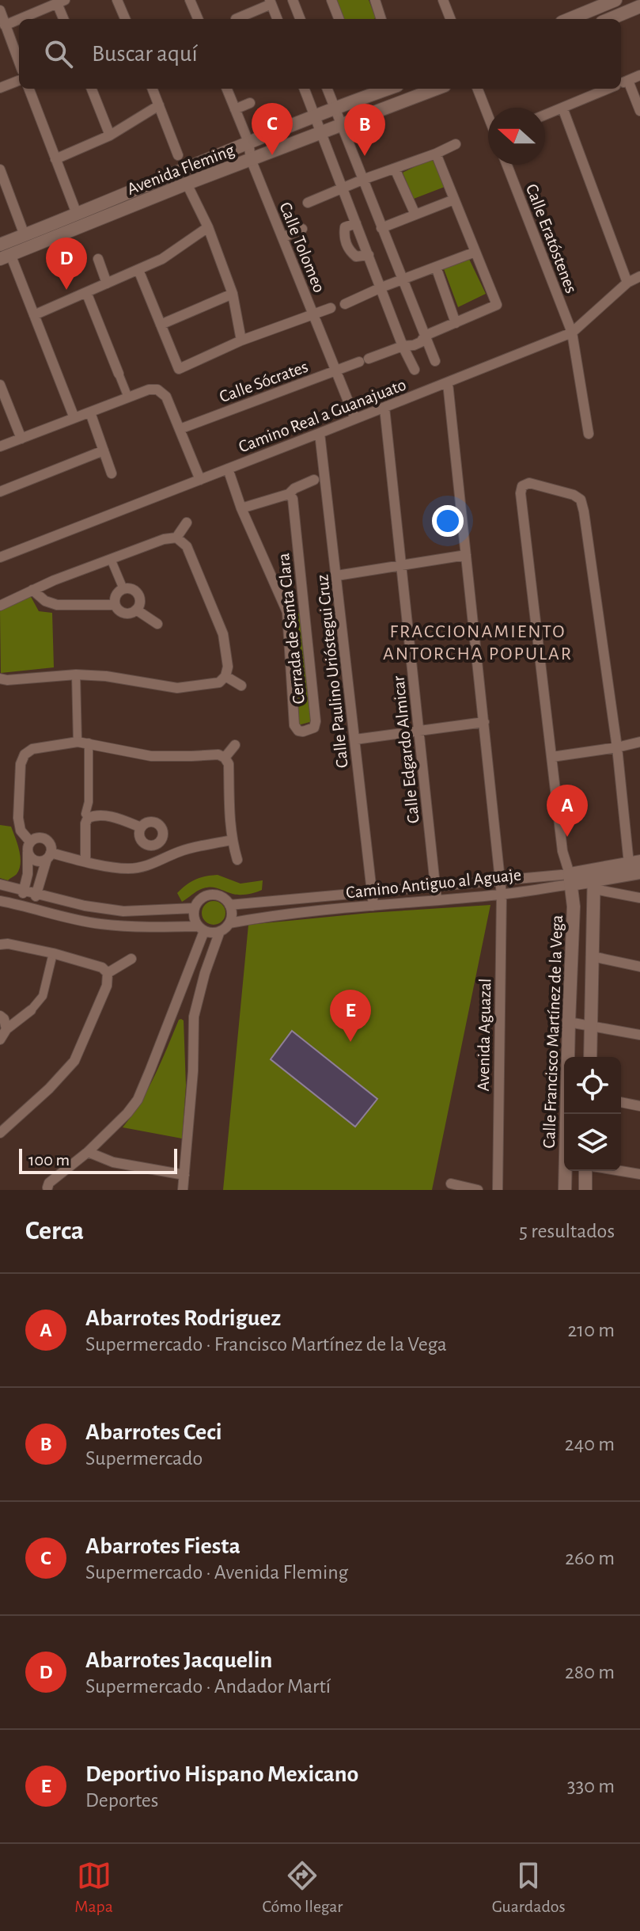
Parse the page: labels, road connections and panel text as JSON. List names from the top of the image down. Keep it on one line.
{"streets":{"street":["Avenida Fleming","Calle Eratóstenes","Calle Tolomeo","Calle Sócrates","Camino Real a Guanajuato","Cerrada de Santa Clara","Calle Paulino Urióstegui Cruz","Calle Edgardo Almicar","Camino Antiguo al Aguaje","Calle Francisco Martínez de la Vega","Avenida Aguazal"]},"crossings":[["Avenida Fleming","Calle Tolomeo"],["Calle Eratóstenes","Camino Real a Guanajuato"],["Calle Tolomeo","Calle Sócrates"],["Calle Tolomeo","Camino Real a Guanajuato"],["Camino Real a Guanajuato","Cerrada de Santa Clara"],["Camino Real a Guanajuato","Calle Paulino Urióstegui Cruz"],["Camino Real a Guanajuato","Calle Edgardo Almicar"],["Camino Real a Guanajuato","Avenida Aguazal"],["Calle Paulino Urióstegui Cruz","Camino Antiguo al Aguaje"],["Calle Edgardo Almicar","Camino Antiguo al Aguaje"],["Camino Antiguo al Aguaje","Calle Francisco Martínez de la Vega"],["Camino Antiguo al Aguaje","Avenida Aguazal"]],"districts":["FRACCIONAMIENTO ANTORCHA POPULAR"],"scale_bar":"100 m","north":"left","page":{"search":"Buscar aquí","pins":["C","B","D","A","E"],"scale":"100 m","heading":["Cerca","5 resultados"],"list":[{"mark":"A","name":"Abarrotes Rodriguez","note":"Supermercado · Francisco Martínez de la Vega","value":"210 m"},{"mark":"B","name":"Abarrotes Ceci","note":"Supermercado","value":"240 m"},{"mark":"C","name":"Abarrotes Fiesta","note":"Supermercado · Avenida Fleming","value":"260 m"},{"mark":"D","name":"Abarrotes Jacquelin","note":"Supermercado · Andador Martí","value":"280 m"},{"mark":"E","name":"Deportivo Hispano Mexicano","note":"Deportes","value":"330 m"}],"nav":["Mapa","Cómo llegar","Guardados"]}}
